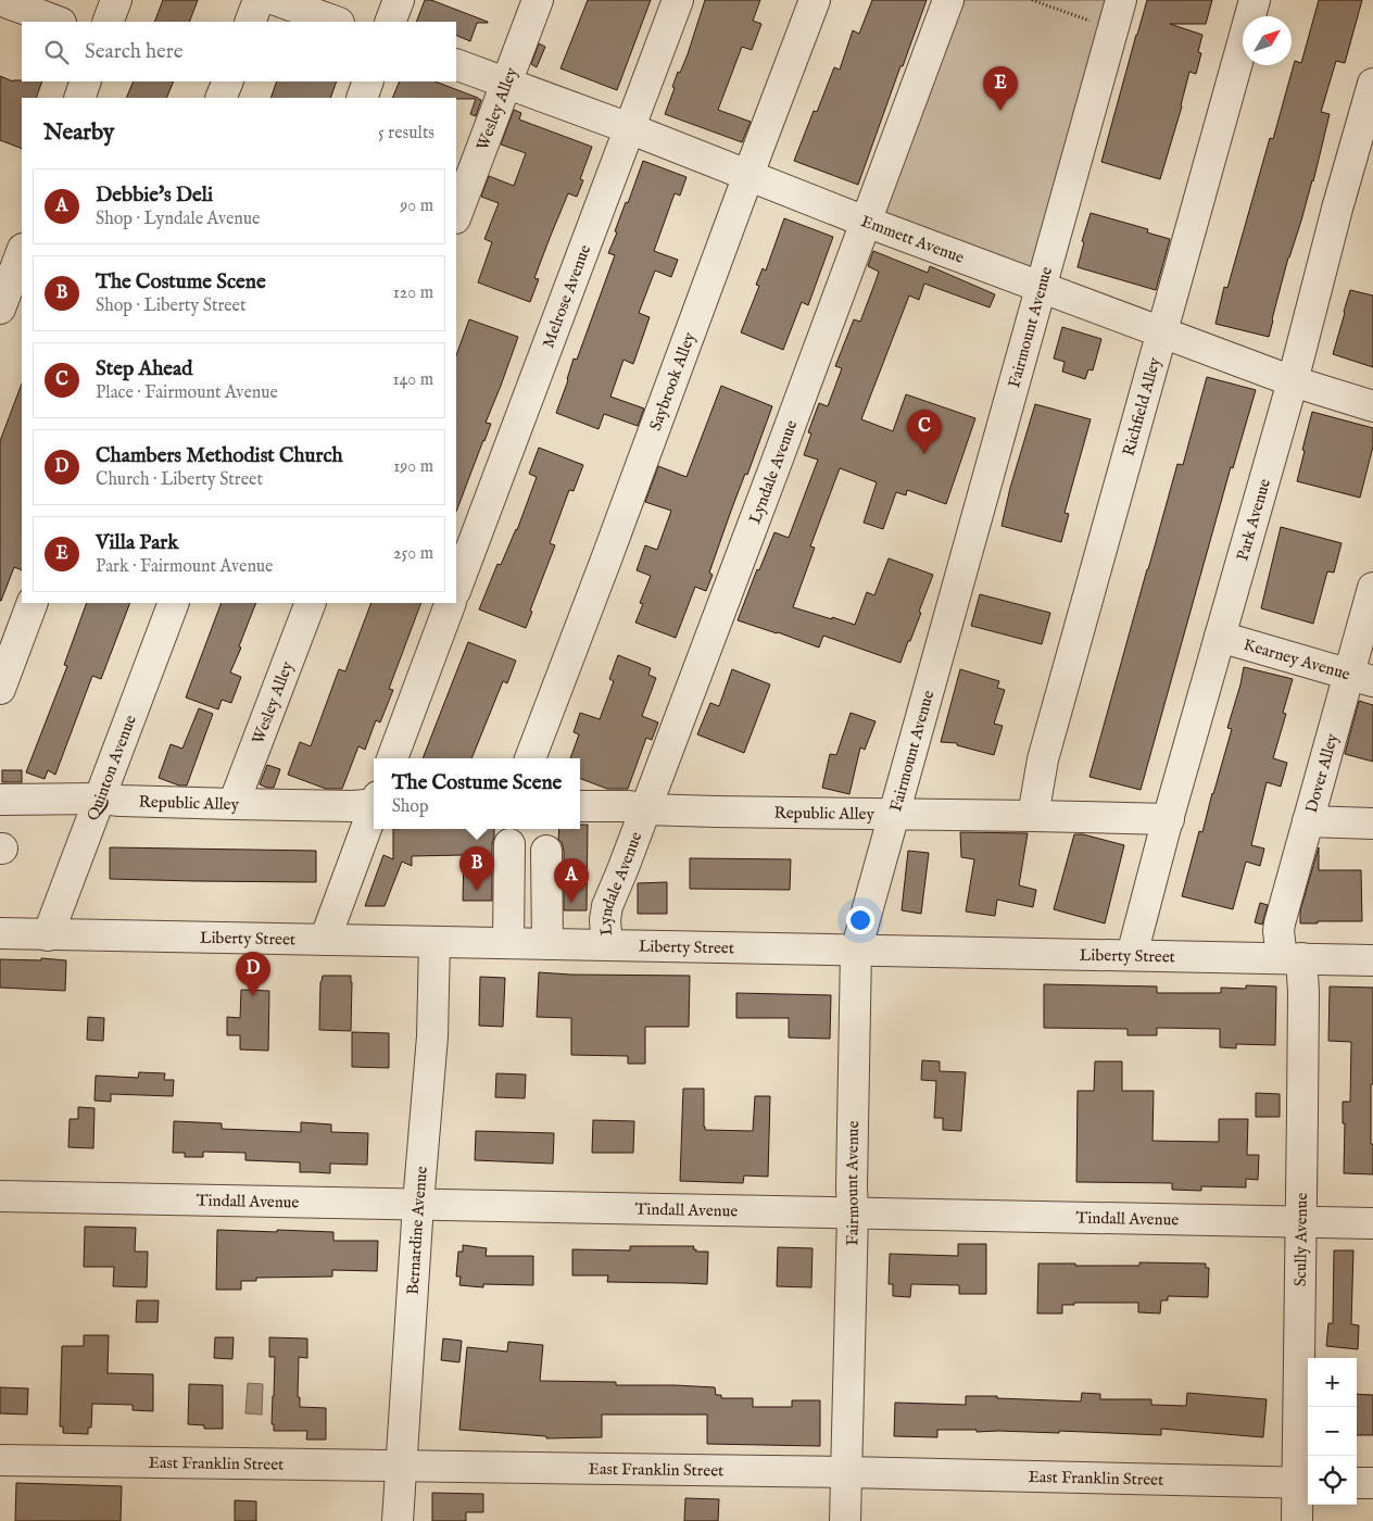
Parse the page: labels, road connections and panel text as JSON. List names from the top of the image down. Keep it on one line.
{"streets":{"street":["Wesley Alley","Emmett Avenue","Melrose Avenue","Fairmount Avenue","Saybrook Alley","Richfield Alley","Lyndale Avenue","Park Avenue","Kearney Avenue","Quinton Avenue","Dover Alley","Republic Alley","Liberty Street","Tindall Avenue","Bernardine Avenue","Scully Avenue","East Franklin Street"]},"crossings":[["Wesley Alley","Emmett Avenue"],["Wesley Alley","Republic Alley"],["Emmett Avenue","Melrose Avenue"],["Emmett Avenue","Fairmount Avenue"],["Emmett Avenue","Saybrook Alley"],["Emmett Avenue","Richfield Alley"],["Emmett Avenue","Lyndale Avenue"],["Emmett Avenue","Park Avenue"],["Fairmount Avenue","Republic Alley"],["Fairmount Avenue","Liberty Street"],["Fairmount Avenue","Tindall Avenue"],["Fairmount Avenue","East Franklin Street"],["Richfield Alley","Republic Alley"],["Lyndale Avenue","Republic Alley"],["Lyndale Avenue","Liberty Street"],["Park Avenue","Kearney Avenue"],["Park Avenue","Republic Alley"],["Park Avenue","Liberty Street"],["Kearney Avenue","Dover Alley"],["Quinton Avenue","Republic Alley"],["Quinton Avenue","Liberty Street"],["Dover Alley","Liberty Street"],["Dover Alley","Scully Avenue"],["Liberty Street","Bernardine Avenue"],["Liberty Street","Scully Avenue"],["Tindall Avenue","Bernardine Avenue"],["Tindall Avenue","Scully Avenue"],["Bernardine Avenue","East Franklin Street"],["Scully Avenue","East Franklin Street"]],"north":"top right","page":{"search":"Search here","pins":["E","C","B","A","D"],"heading":["Nearby","5 results"],"list":[{"mark":"A","name":"Debbie's Deli","note":"Shop · Lyndale Avenue","value":"90 m"},{"mark":"B","name":"The Costume Scene","note":"Shop · Liberty Street","value":"120 m"},{"mark":"C","name":"Step Ahead","note":"Place · Fairmount Avenue","value":"140 m"},{"mark":"D","name":"Chambers Methodist Church","note":"Church · Liberty Street","value":"190 m"},{"mark":"E","name":"Villa Park","note":"Park · Fairmount Avenue","value":"250 m"}],"popup":["The Costume Scene","Shop"],"map_buttons":["+","−"]}}
